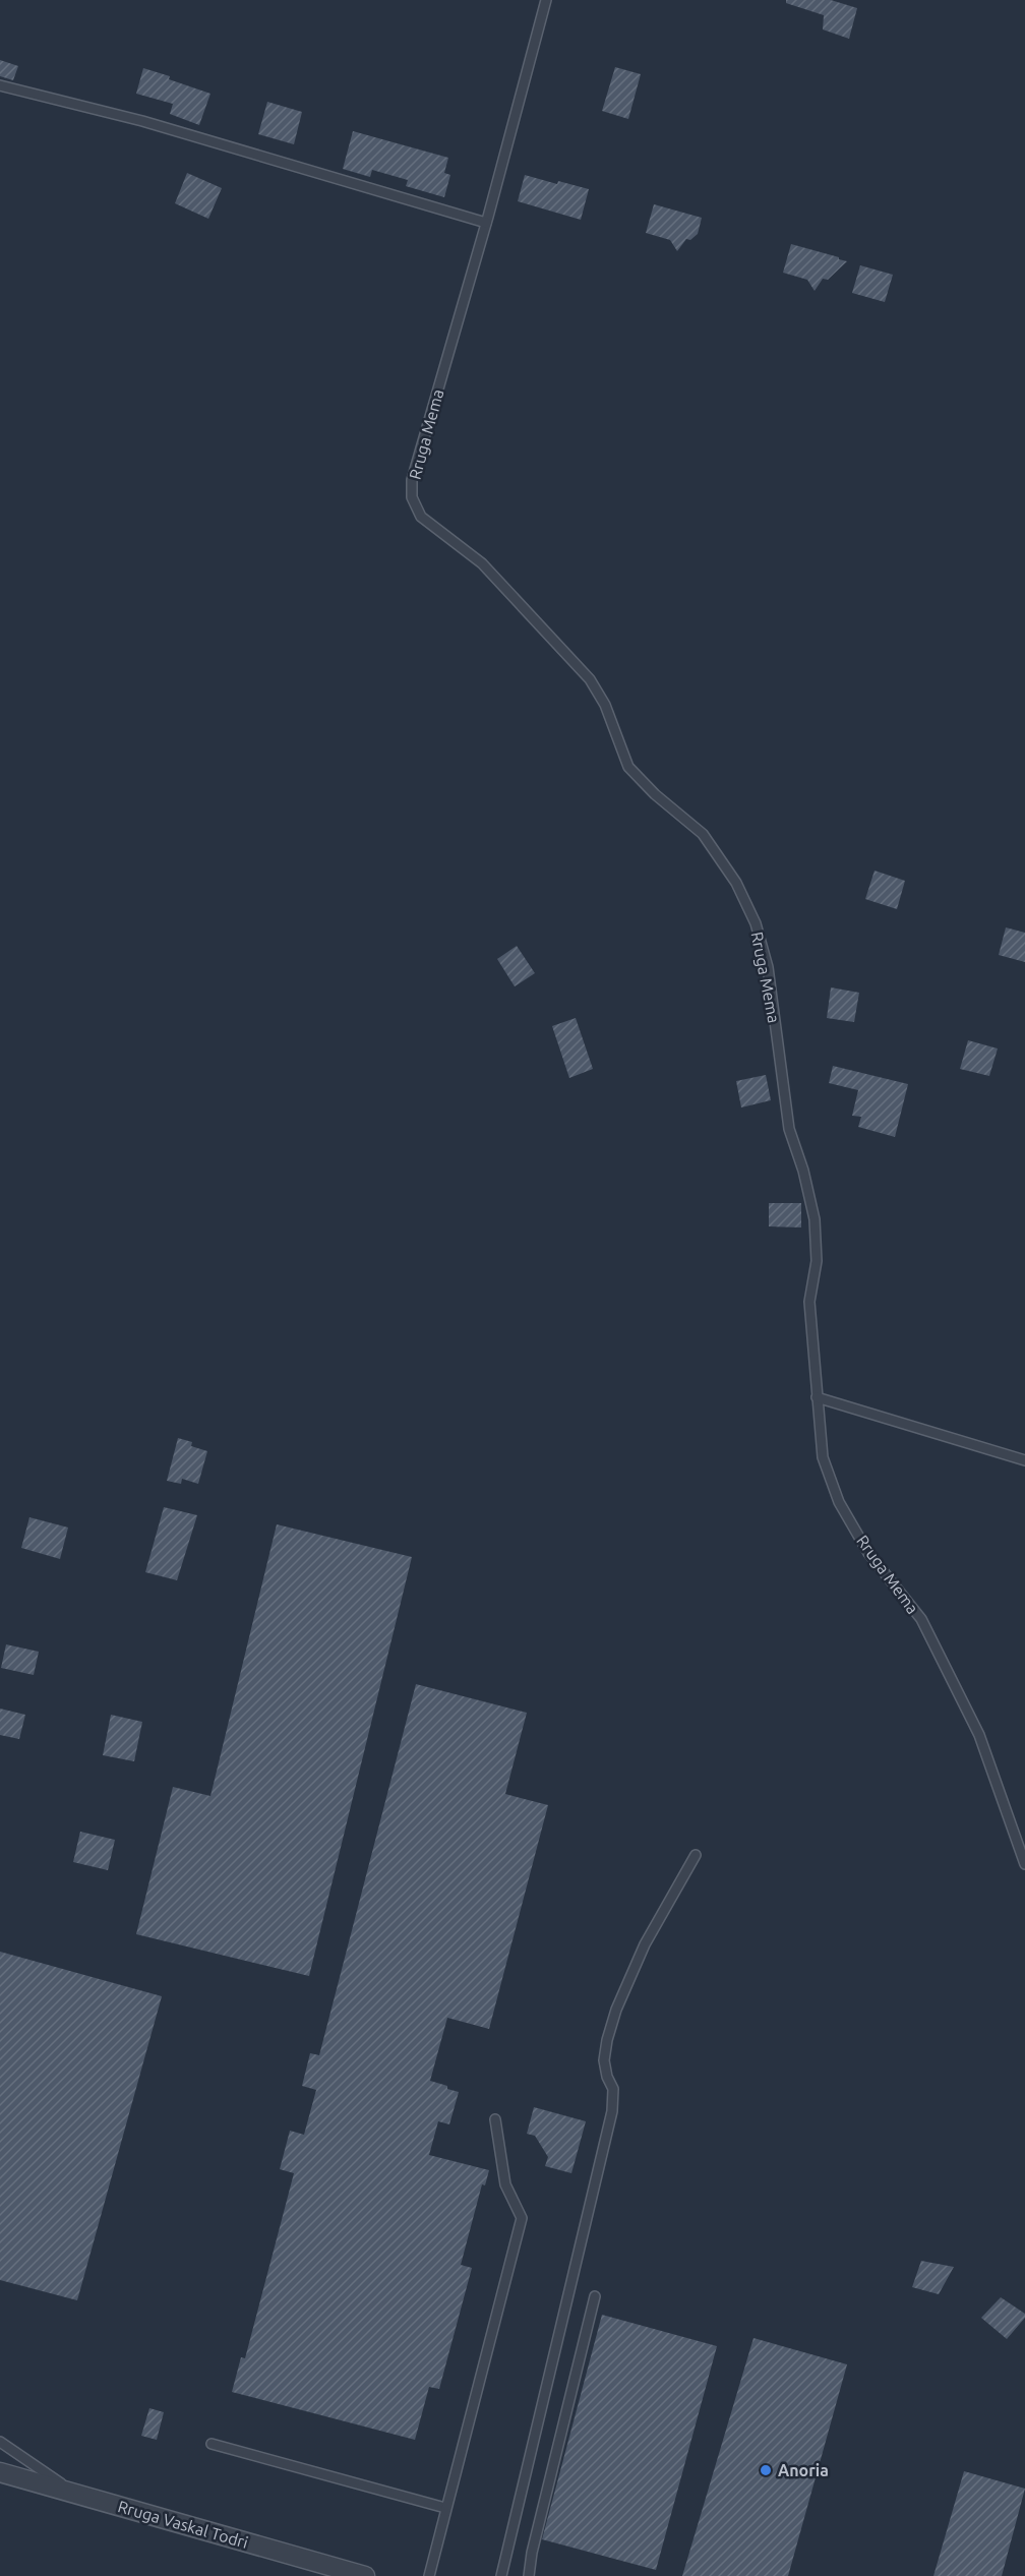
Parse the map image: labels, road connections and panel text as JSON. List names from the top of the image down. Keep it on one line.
{"streets":{"street":["Rruga Vaskal Todri"],"lane":["Rruga Mema"]},"places":["Anoria"]}
